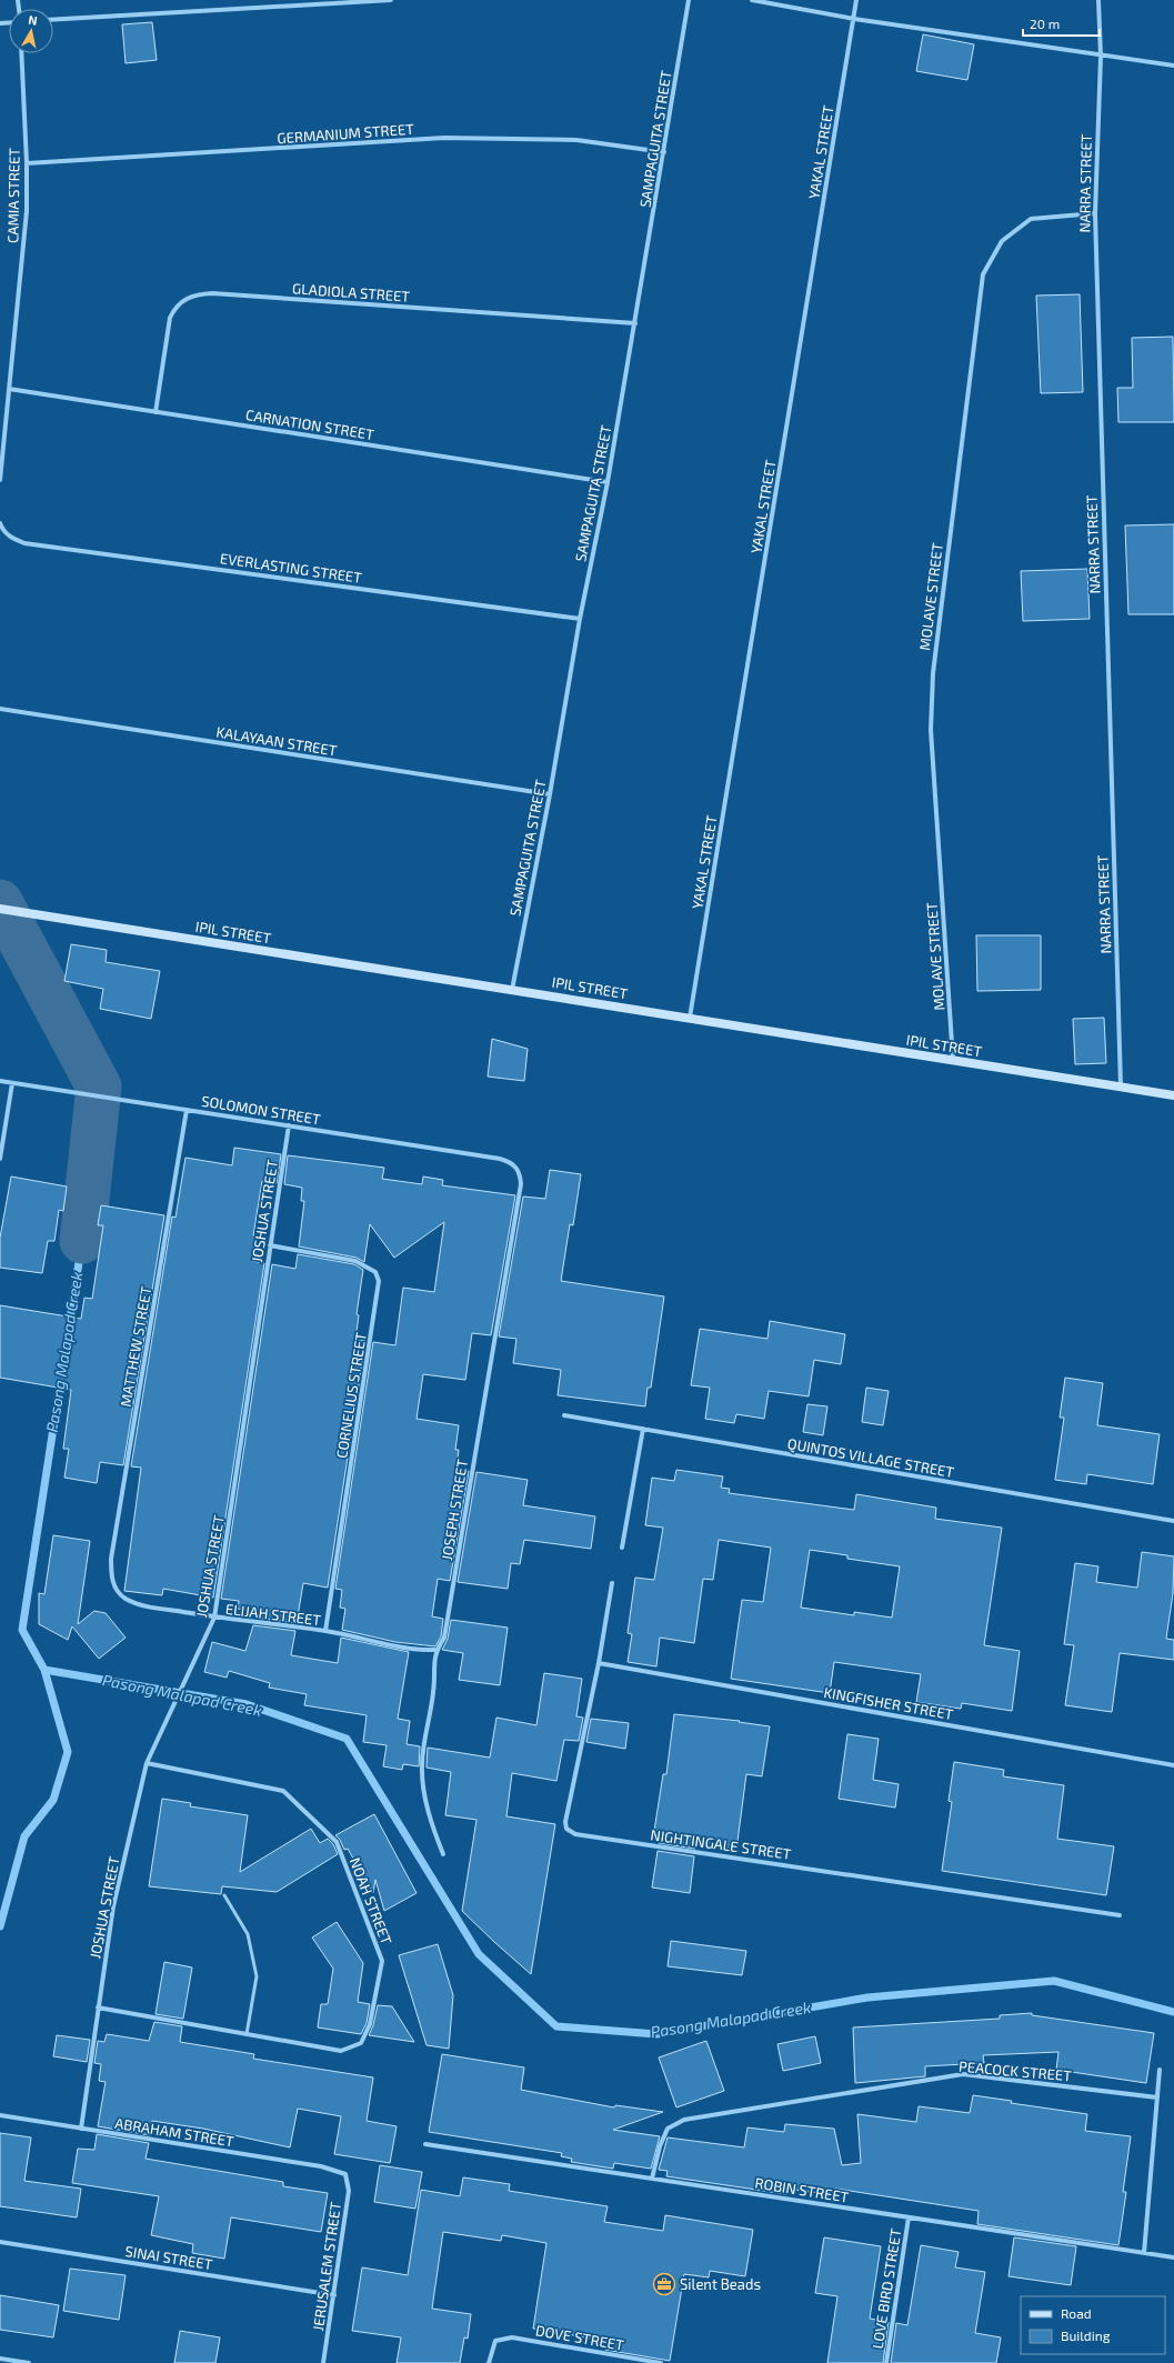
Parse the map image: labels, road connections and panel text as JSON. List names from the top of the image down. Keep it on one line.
{"streets":{"street":["GERMANIUM STREET","SAMPAGUITA STREET","YAKAL STREET","NARRA STREET","CAMIA STREET","GLADIOLA STREET","CARNATION STREET","EVERLASTING STREET","MOLAVE STREET","KALAYAAN STREET","IPIL STREET","SOLOMON STREET","JOSHUA STREET","MATTHEW STREET","CORNELIUS STREET","QUINTOS VILLAGE STREET","JOSEPH STREET","ELIJAH STREET","KINGFISHER STREET","NIGHTINGALE STREET","NOAH STREET","PEACOCK STREET","ABRAHAM STREET","ROBIN STREET","SINAI STREET","JERUSALEM STREET","LOVE BIRD STREET","DOVE STREET"]},"crossings":[["GERMANIUM STREET","SAMPAGUITA STREET"],["GERMANIUM STREET","CAMIA STREET"],["SAMPAGUITA STREET","GLADIOLA STREET"],["SAMPAGUITA STREET","CARNATION STREET"],["SAMPAGUITA STREET","EVERLASTING STREET"],["SAMPAGUITA STREET","KALAYAAN STREET"],["SAMPAGUITA STREET","IPIL STREET"],["YAKAL STREET","IPIL STREET"],["NARRA STREET","MOLAVE STREET"],["NARRA STREET","IPIL STREET"],["CAMIA STREET","CARNATION STREET"],["GLADIOLA STREET","CARNATION STREET"],["MOLAVE STREET","IPIL STREET"],["SOLOMON STREET","JOSHUA STREET"],["SOLOMON STREET","MATTHEW STREET"],["SOLOMON STREET","JOSEPH STREET"],["JOSHUA STREET","CORNELIUS STREET"],["JOSHUA STREET","ELIJAH STREET"],["JOSHUA STREET","NOAH STREET"],["JOSHUA STREET","ABRAHAM STREET"],["MATTHEW STREET","ELIJAH STREET"],["CORNELIUS STREET","ELIJAH STREET"],["JOSEPH STREET","ELIJAH STREET"],["KINGFISHER STREET","NIGHTINGALE STREET"],["PEACOCK STREET","ROBIN STREET"],["ABRAHAM STREET","JERUSALEM STREET"],["ROBIN STREET","LOVE BIRD STREET"],["SINAI STREET","JERUSALEM STREET"]],"water":["Pasong Malapad Creek"],"places":{"office":["Silent Beads"]},"legend":["Road","Building"],"scale_bar":"20 m","north":"top"}
